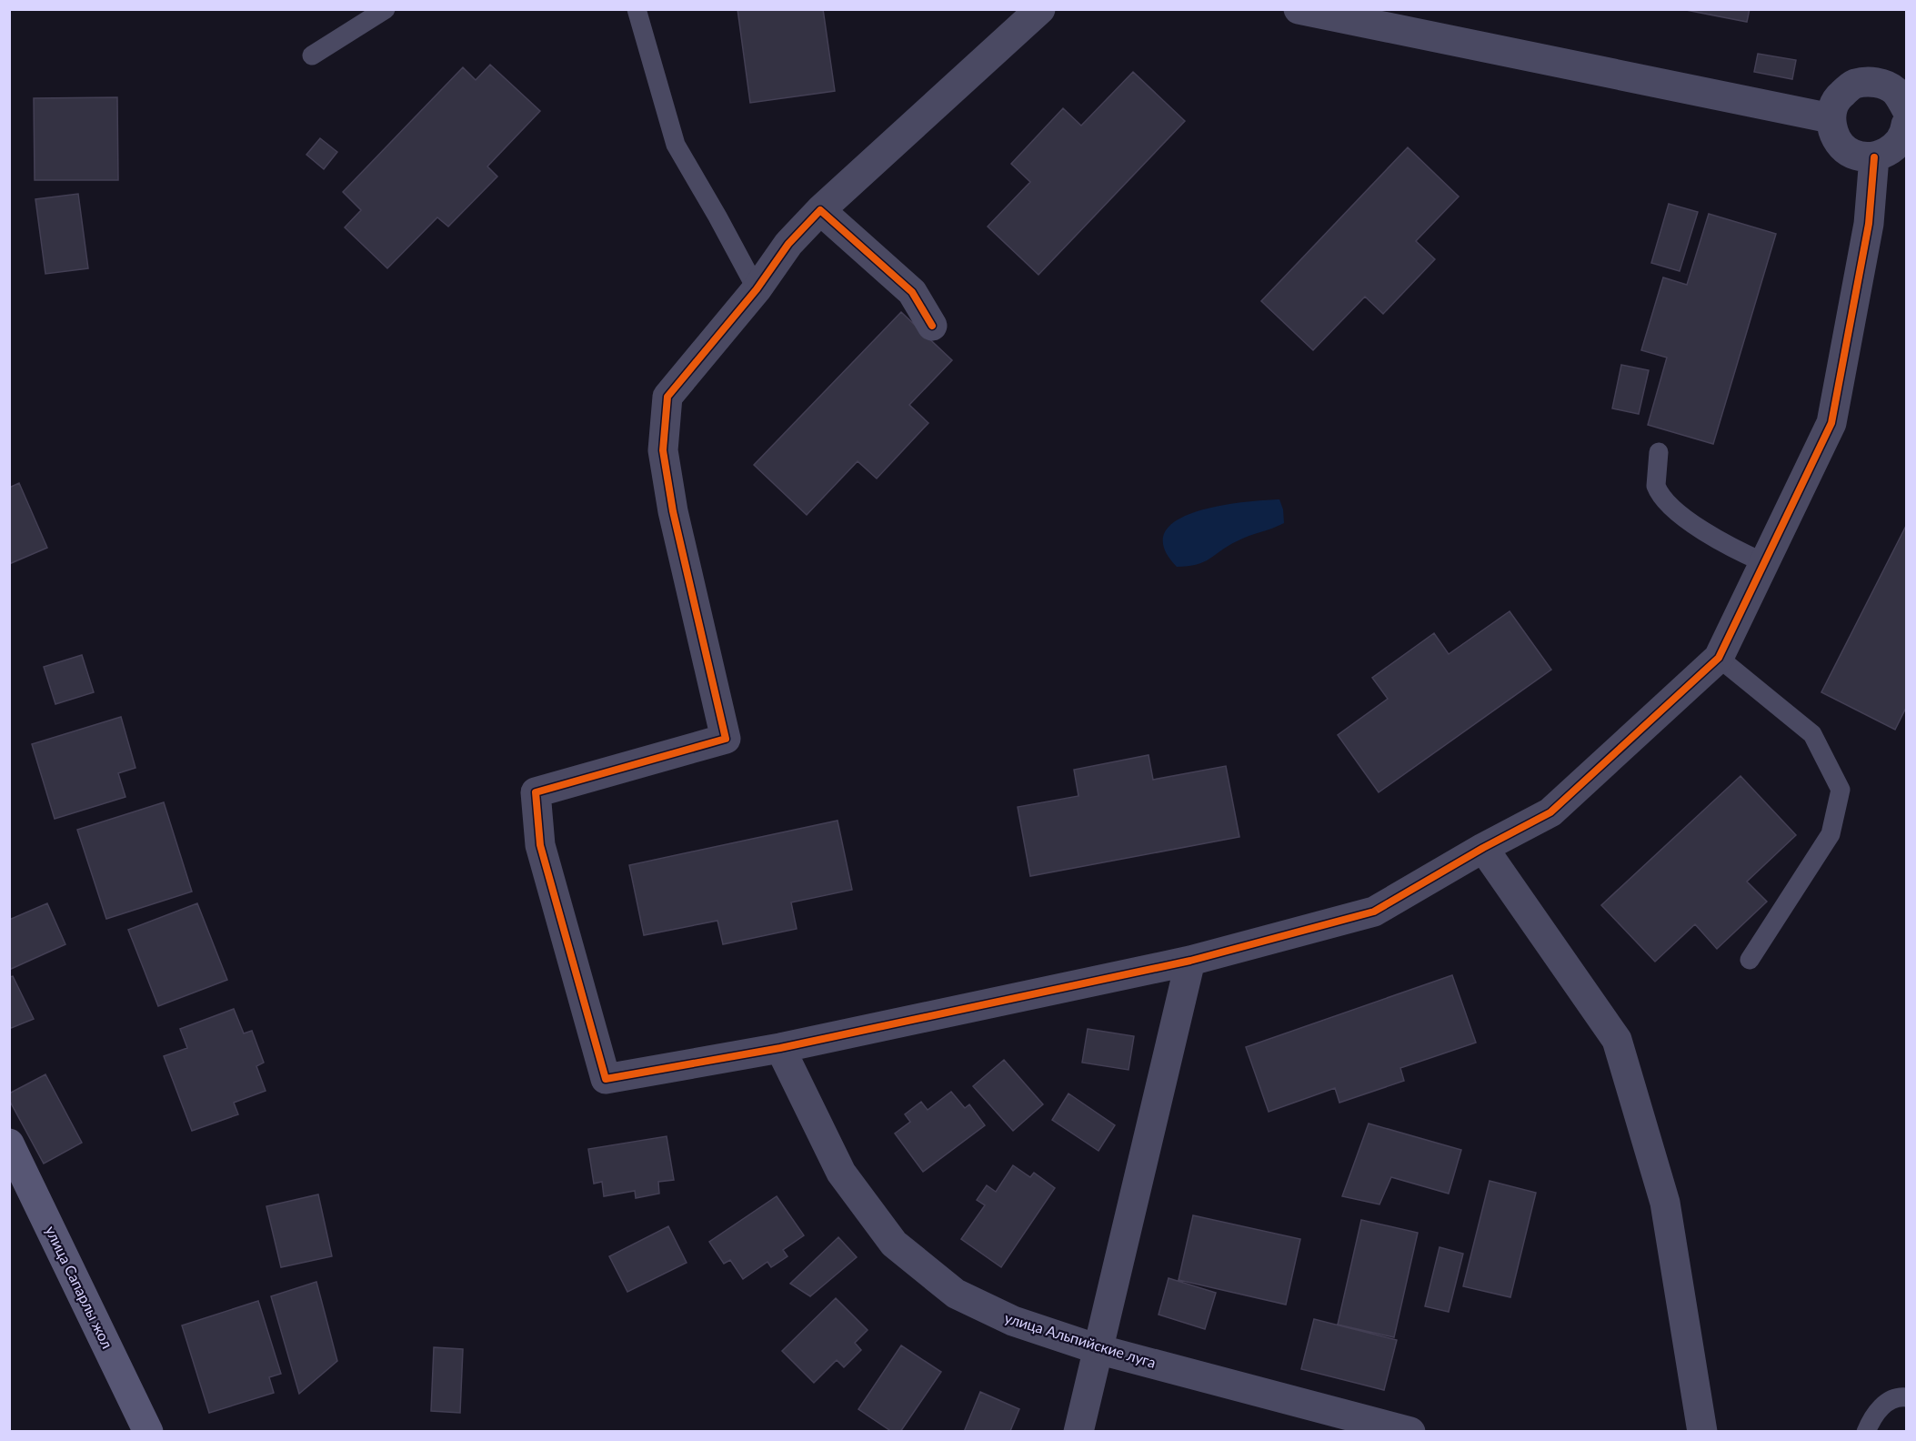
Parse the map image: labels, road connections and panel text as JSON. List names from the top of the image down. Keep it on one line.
{"streets":{"street":["улица Сапарлы жол","улица Альпийские луга"]}}
